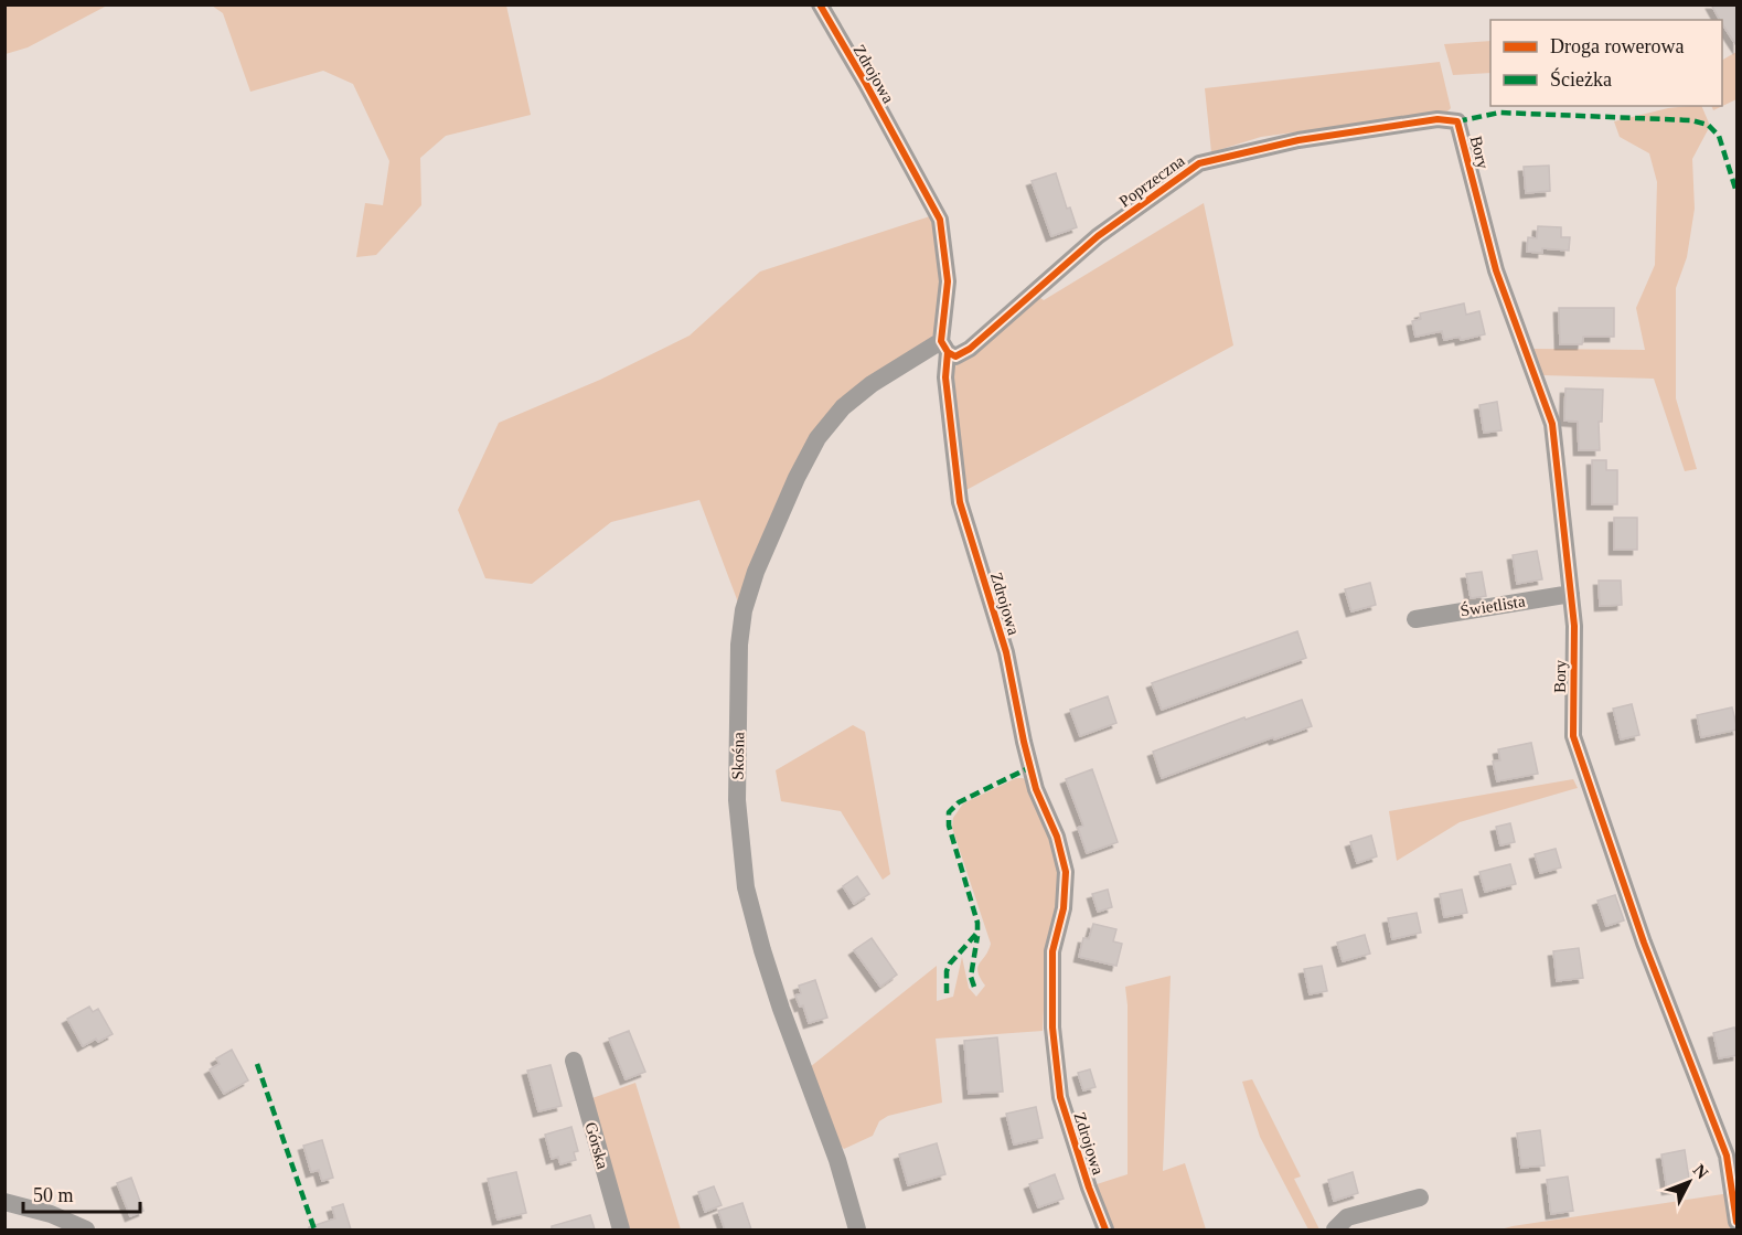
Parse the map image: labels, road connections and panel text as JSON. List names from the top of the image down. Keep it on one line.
{"streets":{"street":["Zdrojowa","Bory","Poprzeczna","Świetlista","Skośna","Górska"]},"crossings":[["Zdrojowa","Poprzeczna"],["Zdrojowa","Skośna"],["Bory","Poprzeczna"],["Bory","Świetlista"],["Poprzeczna","Skośna"]],"legend":["Droga rowerowa","Ścieżka"],"scale_bar":"50 m","north":"top right"}
